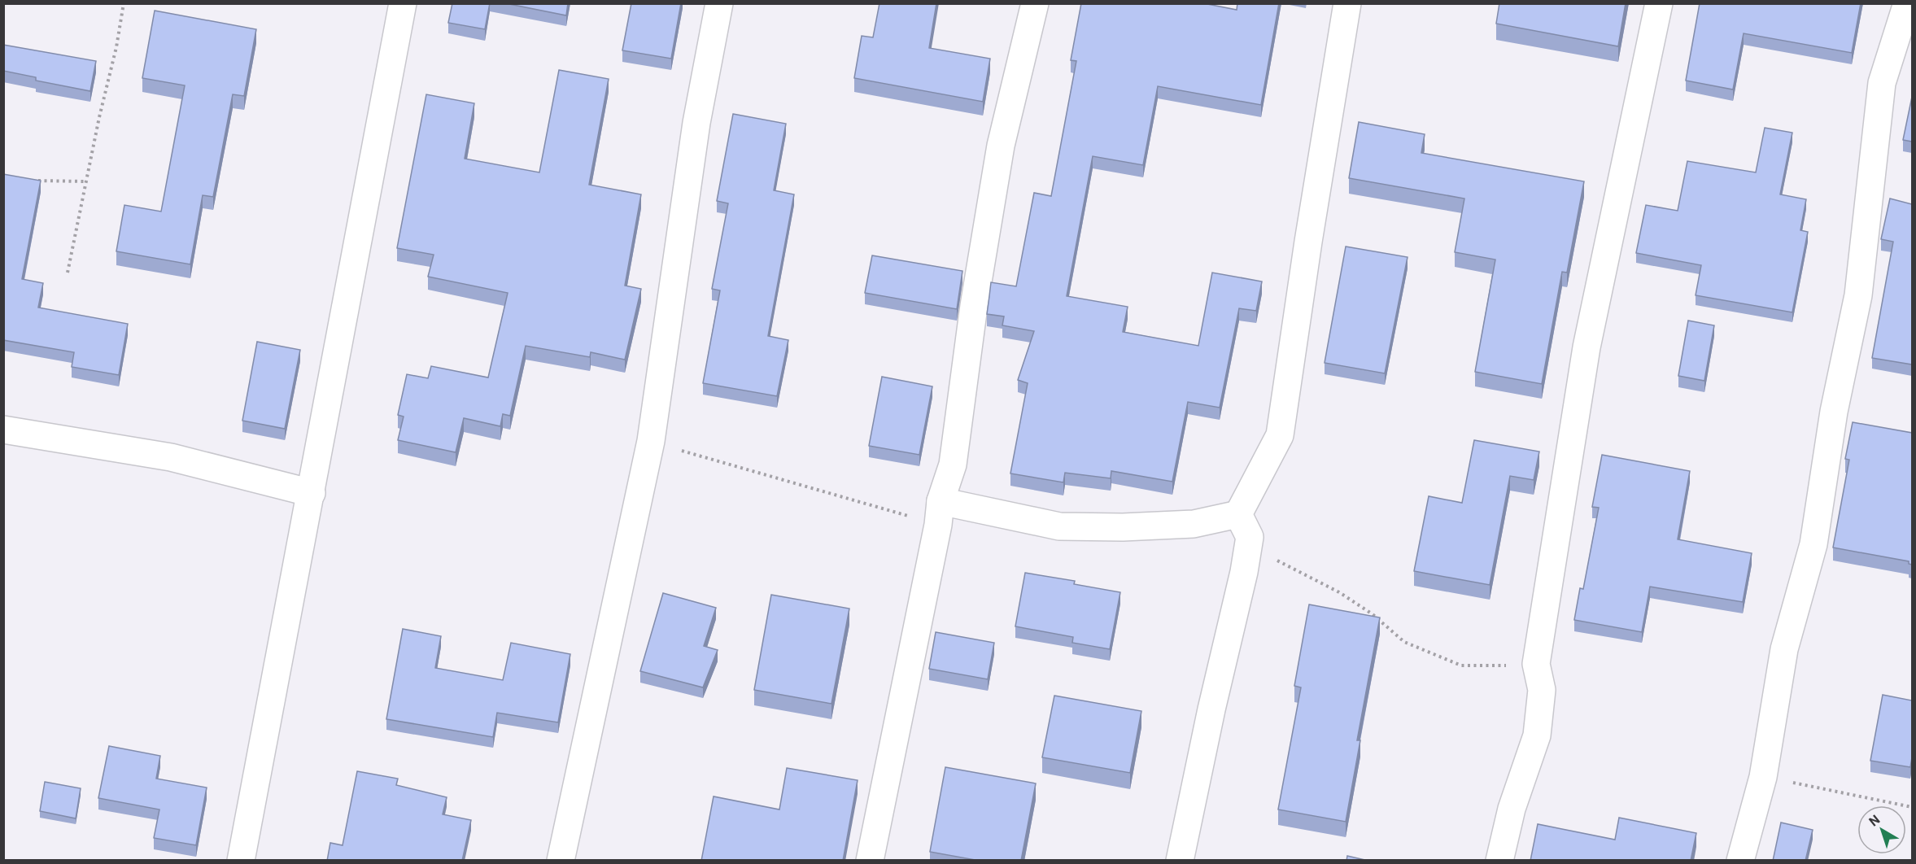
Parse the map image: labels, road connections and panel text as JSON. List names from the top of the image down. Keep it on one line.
{"north":"top left"}
